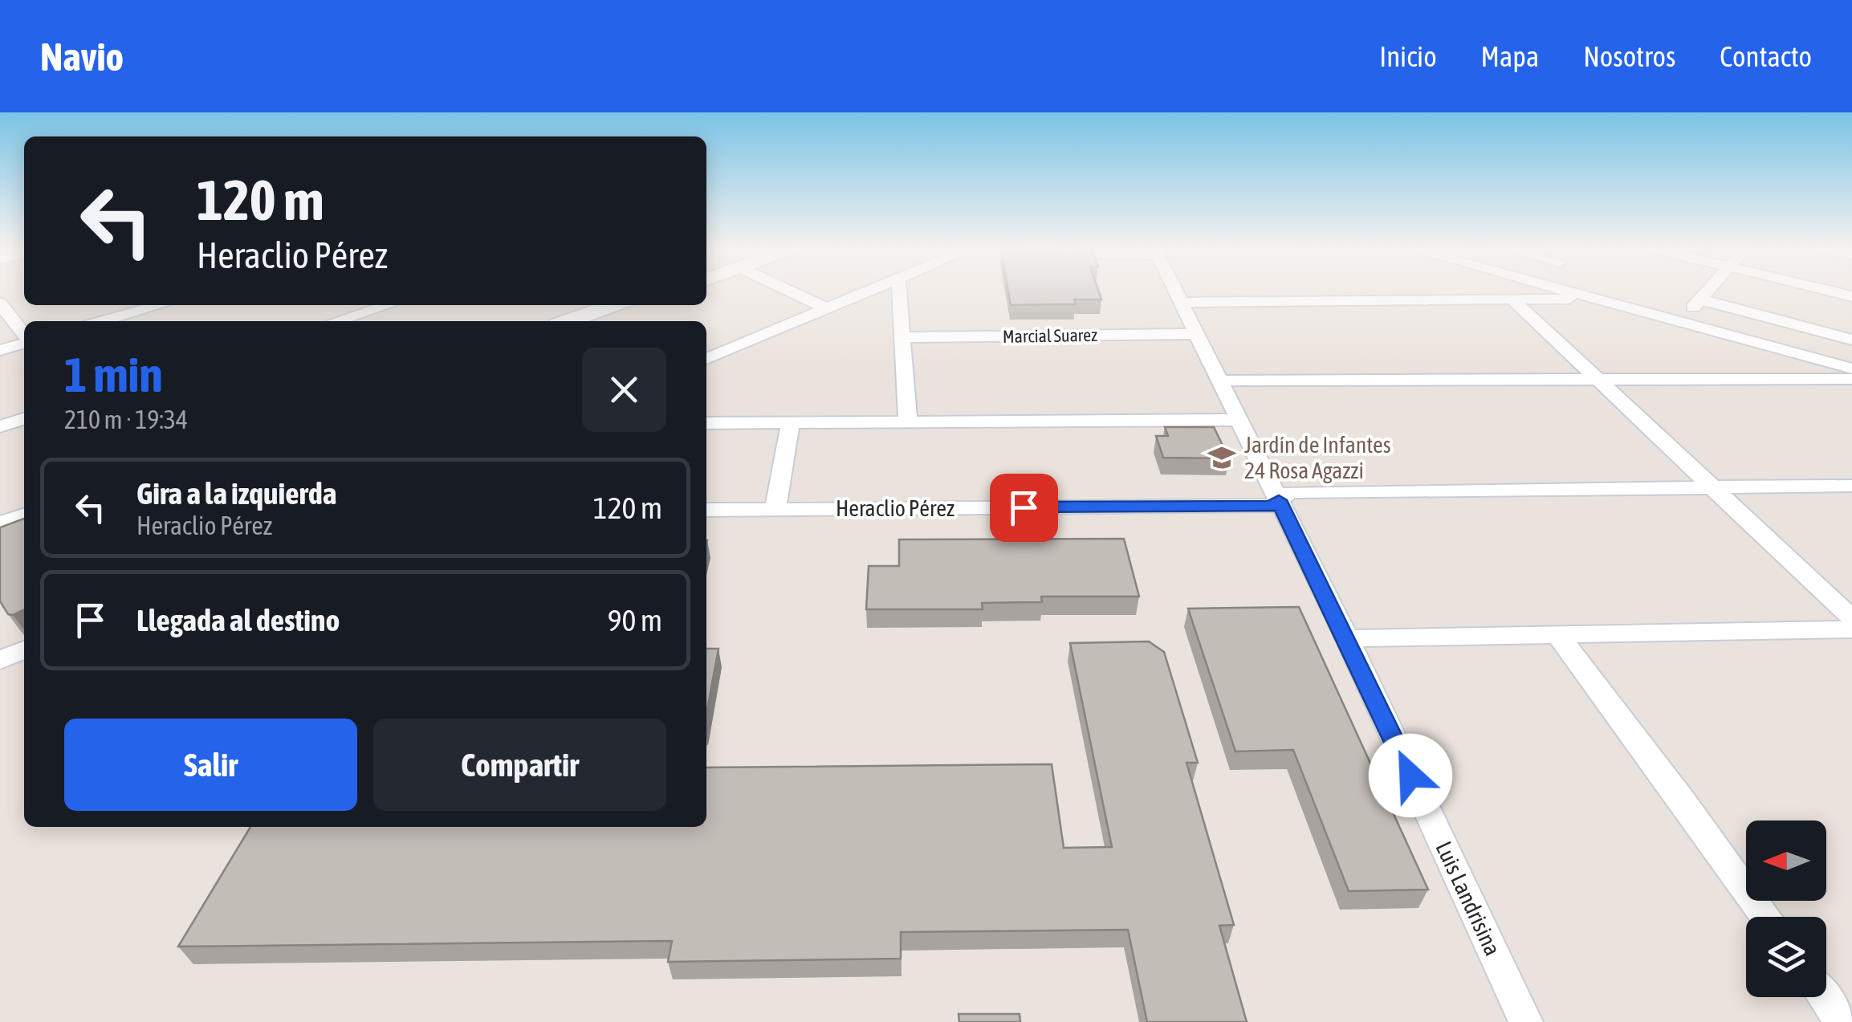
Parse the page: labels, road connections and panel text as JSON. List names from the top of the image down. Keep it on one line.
{"streets":{"street":["Marcial Suarez","Heraclio Pérez","Luis Landrisina"]},"crossings":[["Marcial Suarez","Luis Landrisina"],["Heraclio Pérez","Luis Landrisina"]],"places":{"school or university":["Jardín de Infantes 24 Rosa Agazzi"]},"north":"left","page":{"header":"Navio","nav":["Inicio","Mapa","Nosotros","Contacto"],"turn":["120 m","Heraclio Pérez"],"heading":["1 min","210 m · 19:34"],"list":[{"name":"Gira a la izquierda","note":"Heraclio Pérez","value":"120 m"},{"name":"Llegada al destino","value":"90 m"}],"buttons":["Salir","Compartir"]}}
